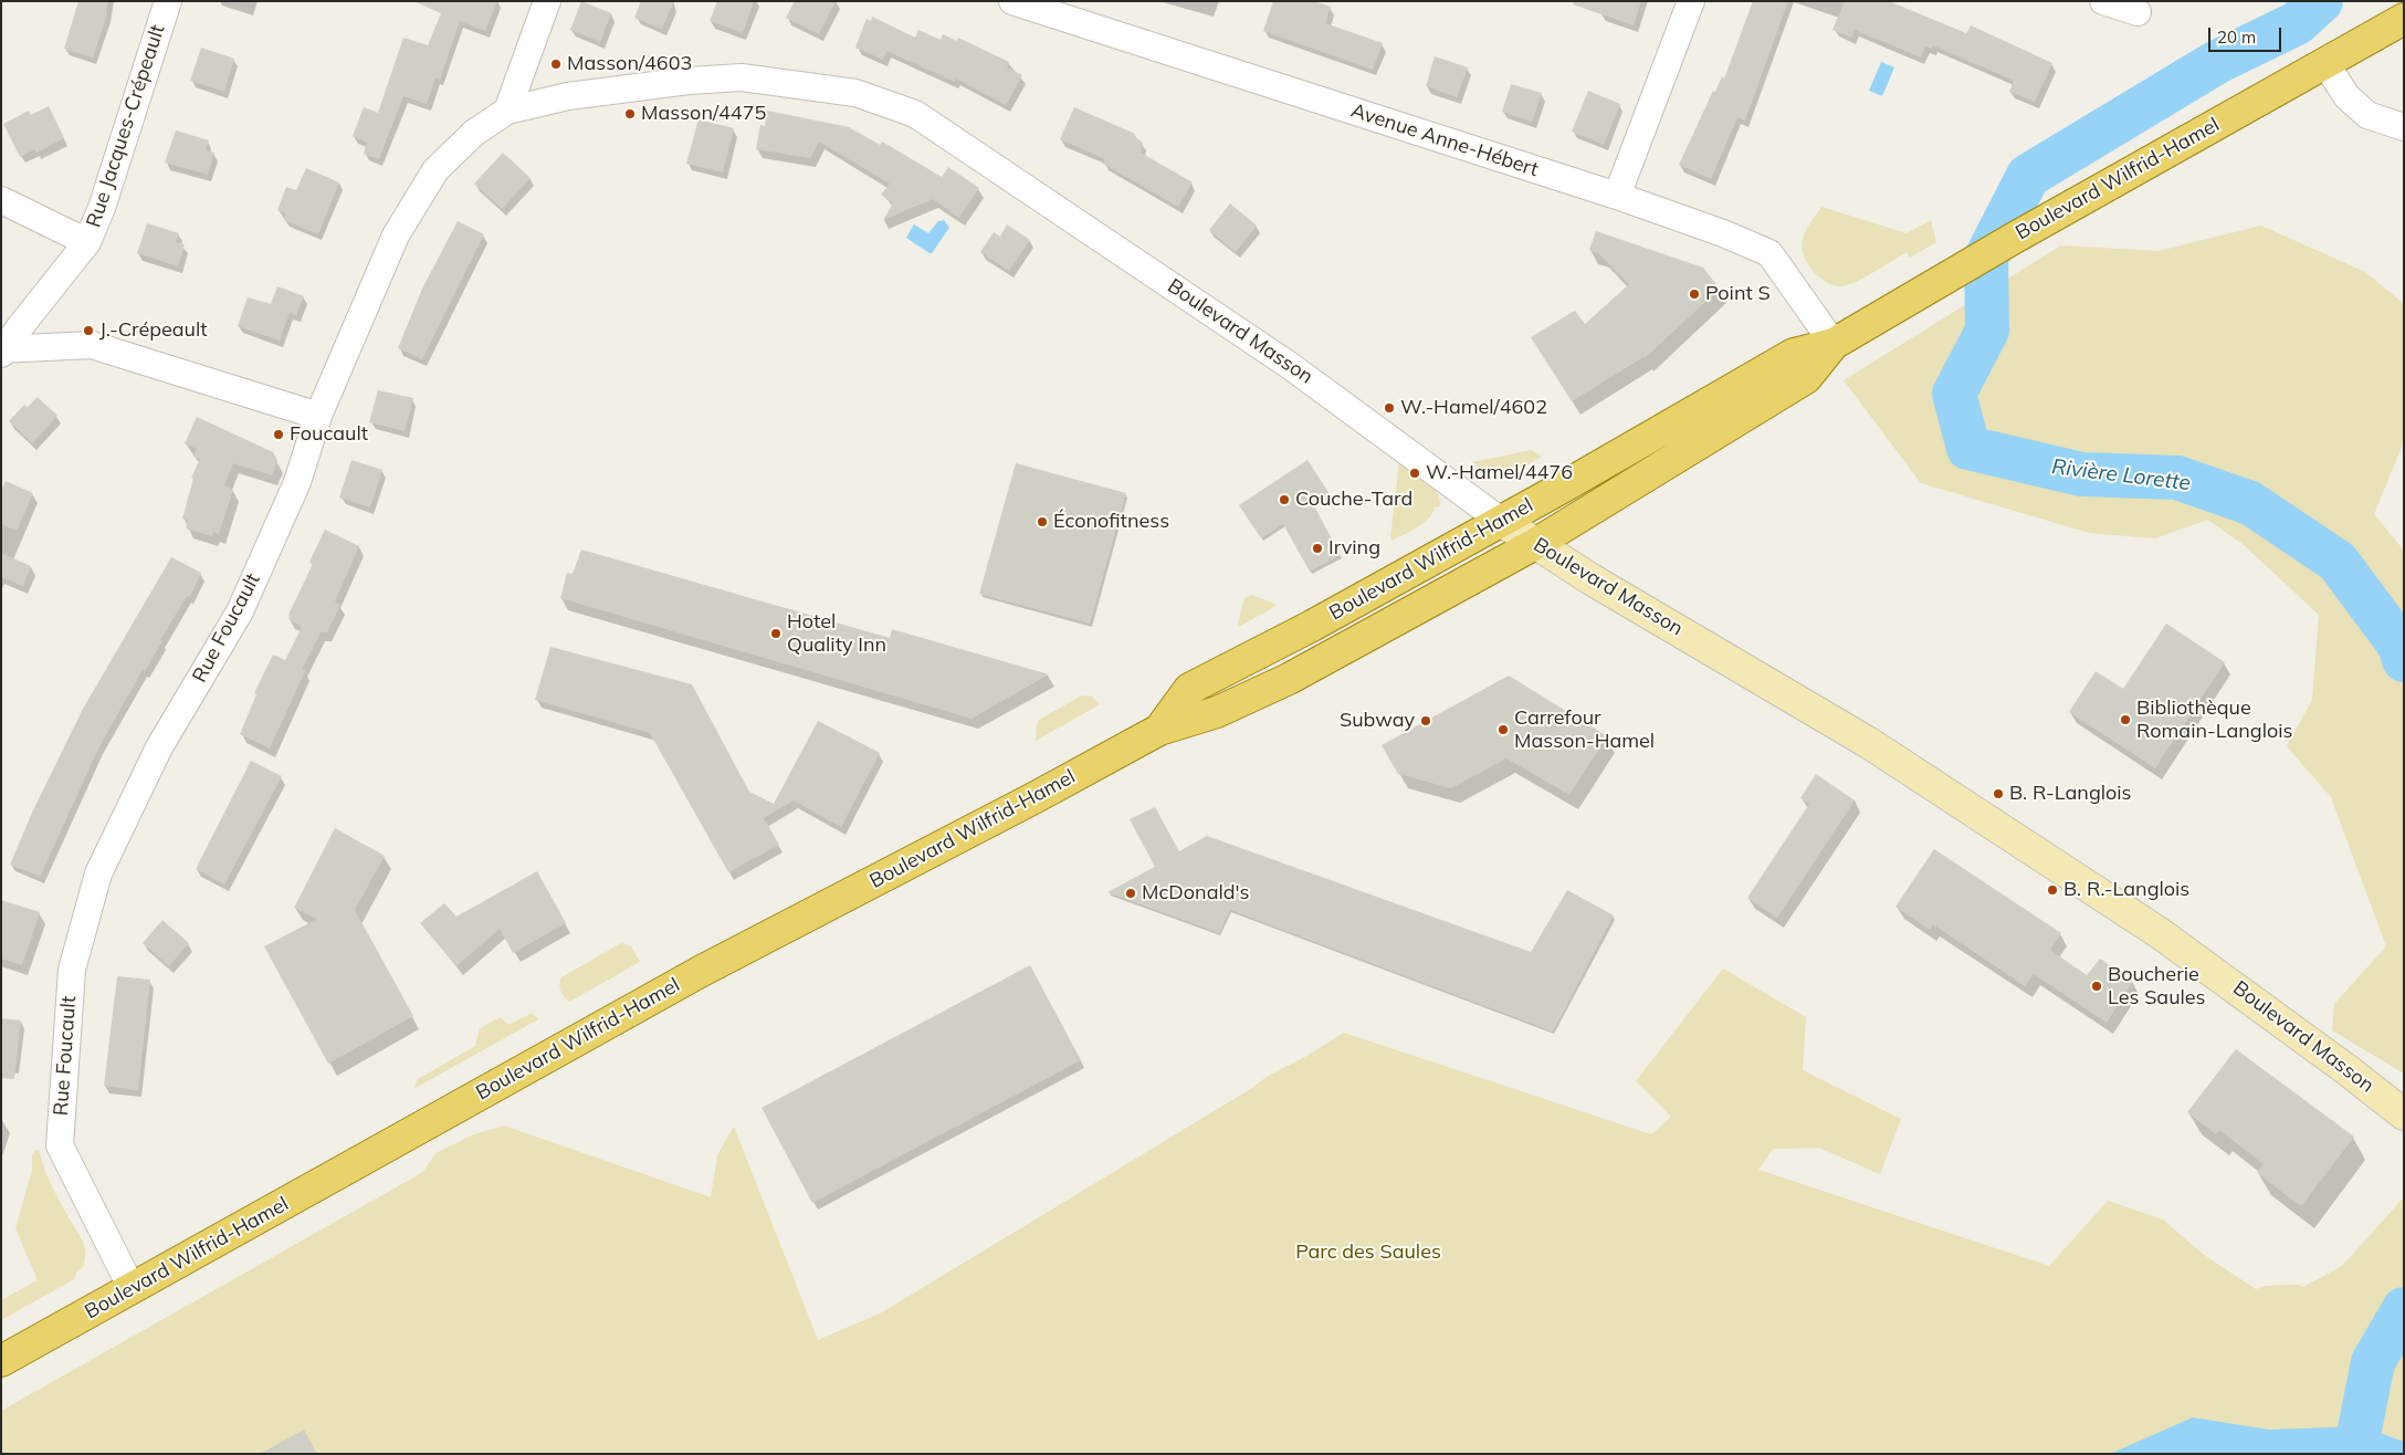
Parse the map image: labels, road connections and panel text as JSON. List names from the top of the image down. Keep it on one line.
{"streets":{"main road":["Boulevard Wilfrid-Hamel","Boulevard Masson"],"street":["Rue Jacques-Crépeault","Avenue Anne-Hébert","Rue Foucault"]},"crossings":[["Avenue Anne-Hébert","Boulevard Wilfrid-Hamel"],["Boulevard Wilfrid-Hamel","Boulevard Masson"],["Boulevard Wilfrid-Hamel","Rue Foucault"],["Boulevard Masson","Rue Foucault"]],"water":["Rivière Lorette"],"parks":["Parc des Saules"],"places":["Masson/4603","Masson/4475","Point S","J.-Crépeault","W.-Hamel/4602","Foucault","W.-Hamel/4476","Couche-Tard","Éconofitness","Irving","Hotel Quality Inn","Bibliothèque Romain-Langlois","Subway","Carrefour Masson-Hamel","B. R-Langlois","B. R.-Langlois","McDonald's","Boucherie Les Saules"],"scale_bar":"20 m"}
